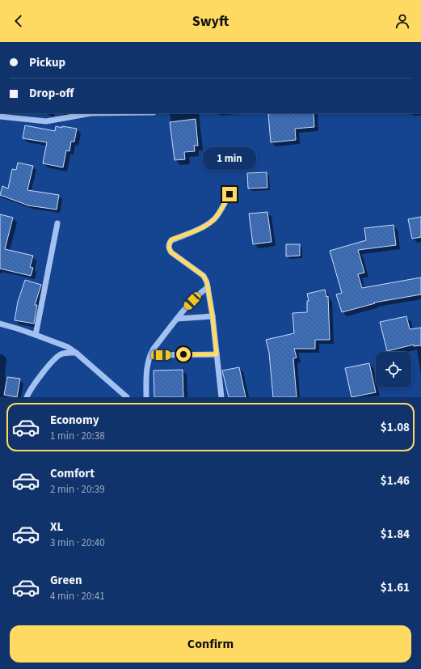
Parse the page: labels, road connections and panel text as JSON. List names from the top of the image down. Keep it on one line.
{"page":{"header":"Swyft","banner":["Pickup","Drop-off"],"bubble":"1 min","list":[{"name":"Economy","note":"1 min · 20:38","value":"$1.08"},{"name":"Comfort","note":"2 min · 20:39","value":"$1.46"},{"name":"XL","note":"3 min · 20:40","value":"$1.84"},{"name":"Green","note":"4 min · 20:41","value":"$1.61"}],"buttons":"Confirm"}}
